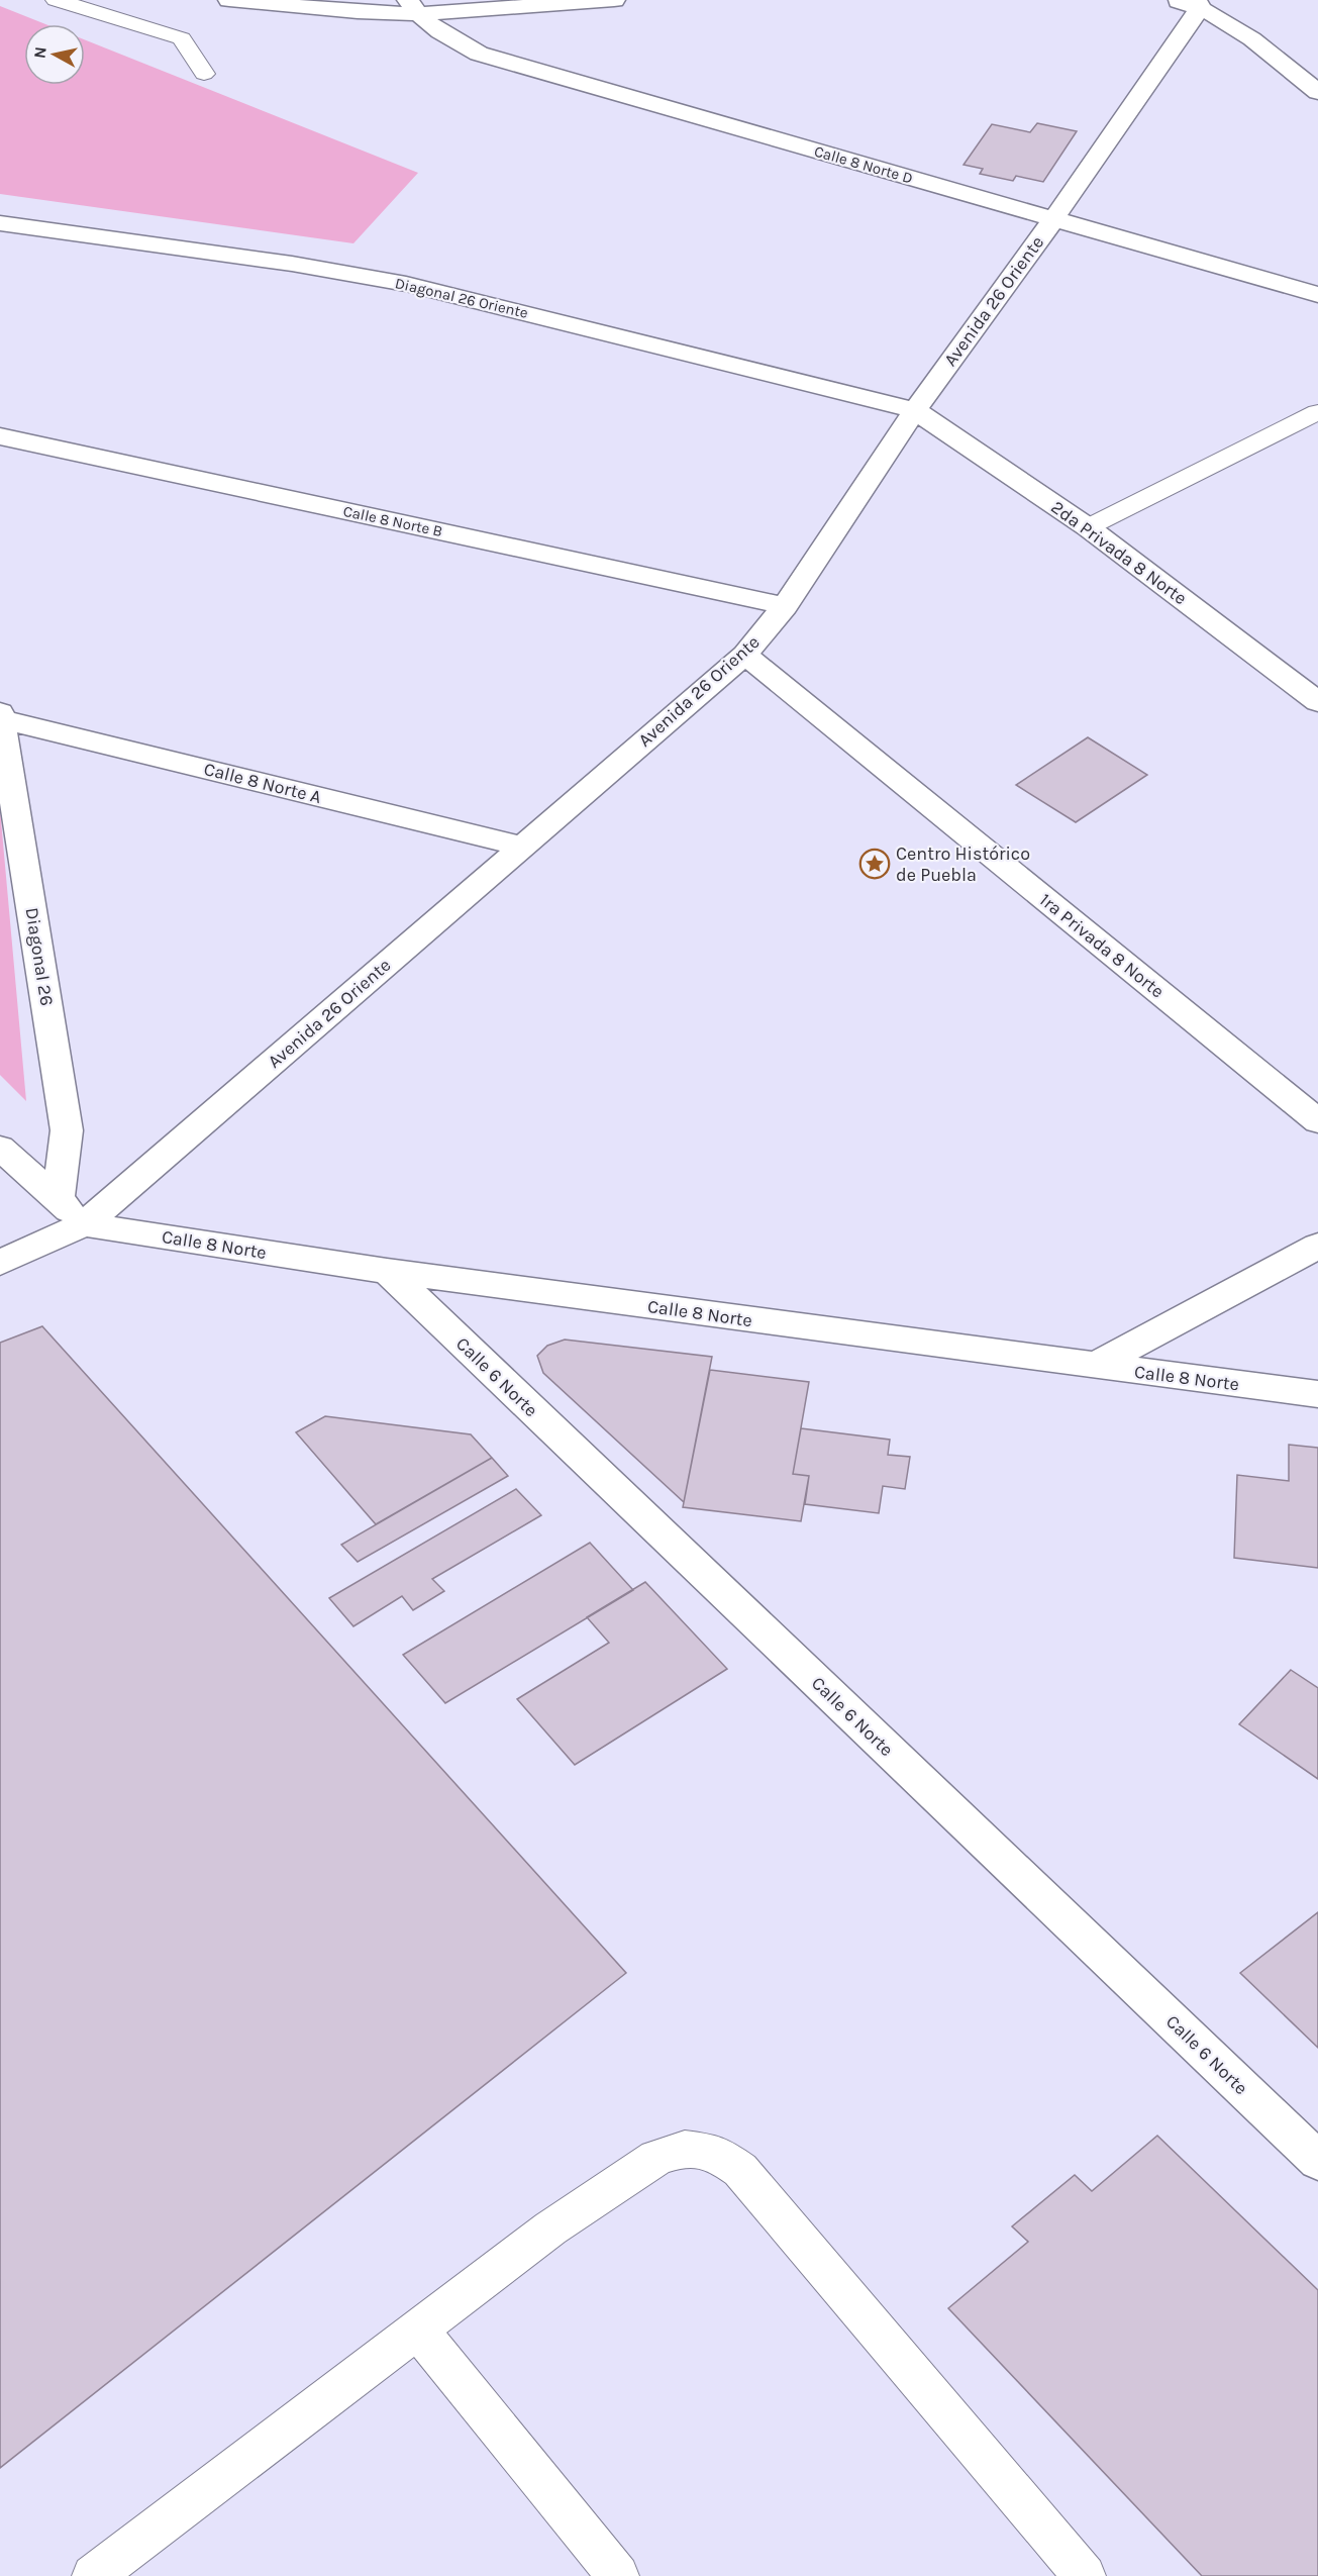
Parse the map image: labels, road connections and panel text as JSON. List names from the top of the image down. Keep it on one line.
{"streets":{"street":["Calle 8 Norte D","Diagonal 26 Oriente","Avenida 26 Oriente","Calle 8 Norte B","2da Privada 8 Norte","Calle 8 Norte A","1ra Privada 8 Norte","Diagonal 26","Calle 8 Norte","Calle 6 Norte"]},"crossings":[["Calle 8 Norte D","Avenida 26 Oriente"],["Diagonal 26 Oriente","Avenida 26 Oriente"],["Diagonal 26 Oriente","2da Privada 8 Norte"],["Avenida 26 Oriente","Calle 8 Norte B"],["Avenida 26 Oriente","2da Privada 8 Norte"],["Avenida 26 Oriente","Calle 8 Norte A"],["Avenida 26 Oriente","1ra Privada 8 Norte"],["Avenida 26 Oriente","Calle 8 Norte"],["Calle 8 Norte A","Diagonal 26"],["Calle 8 Norte","Calle 6 Norte"]],"places":{"place":["Centro Histórico de Puebla"]},"north":"left"}
